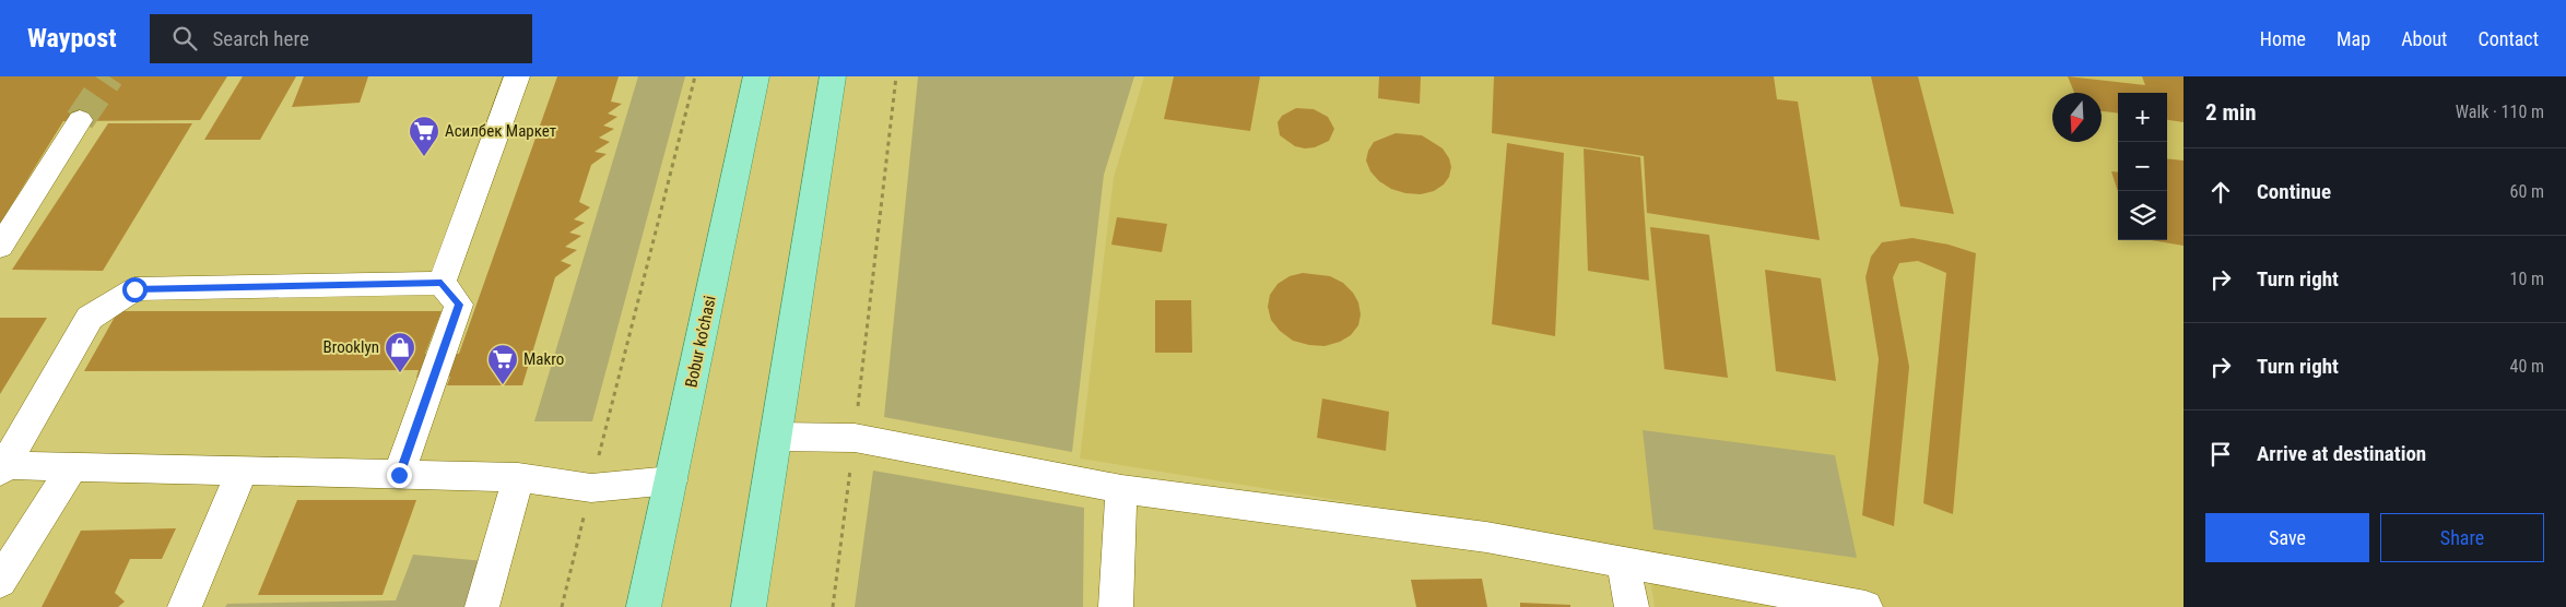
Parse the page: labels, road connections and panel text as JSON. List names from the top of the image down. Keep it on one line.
{"streets":{"main road":["Bobur ko'chasi"]},"places":{"supermarket":["Асилбек Маркет","Makro"],"shop":["Brooklyn"]},"north":"bottom","page":{"header":"Waypost","search":"Search here","nav":["Home","Map","About","Contact"],"heading":["2 min","Walk · 110 m"],"map_buttons":["+","−"],"list":[["Continue","60 m"],["Turn right","10 m"],["Turn right","40 m"],"Arrive at destination"],"buttons":["Save","Share"]}}
